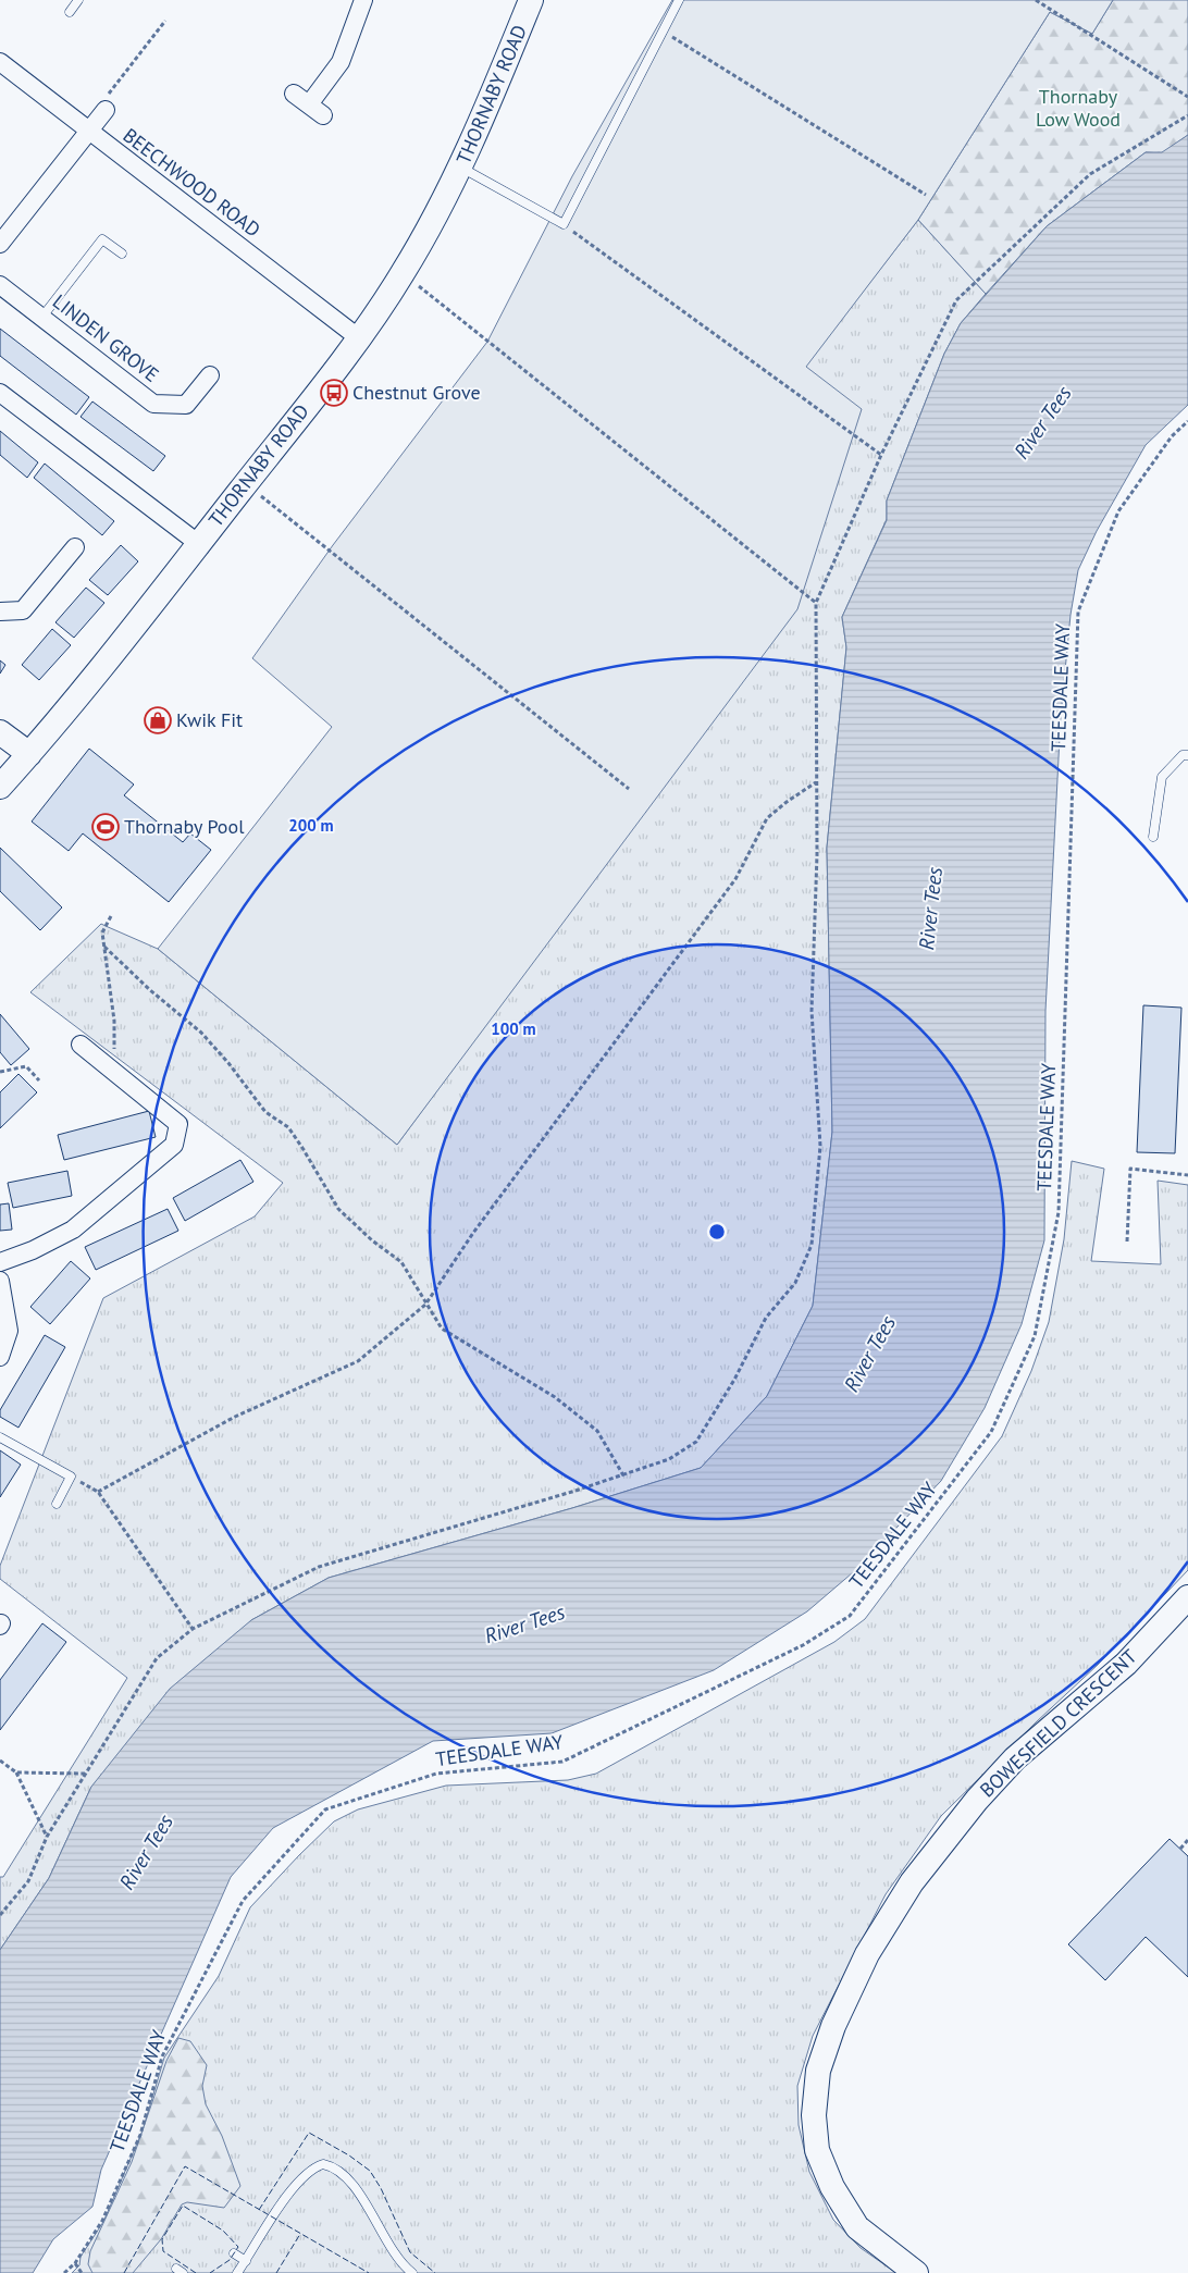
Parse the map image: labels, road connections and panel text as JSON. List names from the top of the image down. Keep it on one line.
{"streets":{"street":["THORNABY ROAD","BEECHWOOD ROAD","LINDEN GROVE","BOWESFIELD CRESCENT"],"path":["TEESDALE WAY"]},"crossings":[["THORNABY ROAD","BEECHWOOD ROAD"]],"water":["River Tees"],"parks":["Thornaby Low Wood"],"places":{"bus stop":["Chestnut Grove"],"shop":["Kwik Fit"],"sports":["Thornaby Pool"]},"rings":["200 m","100 m"]}
